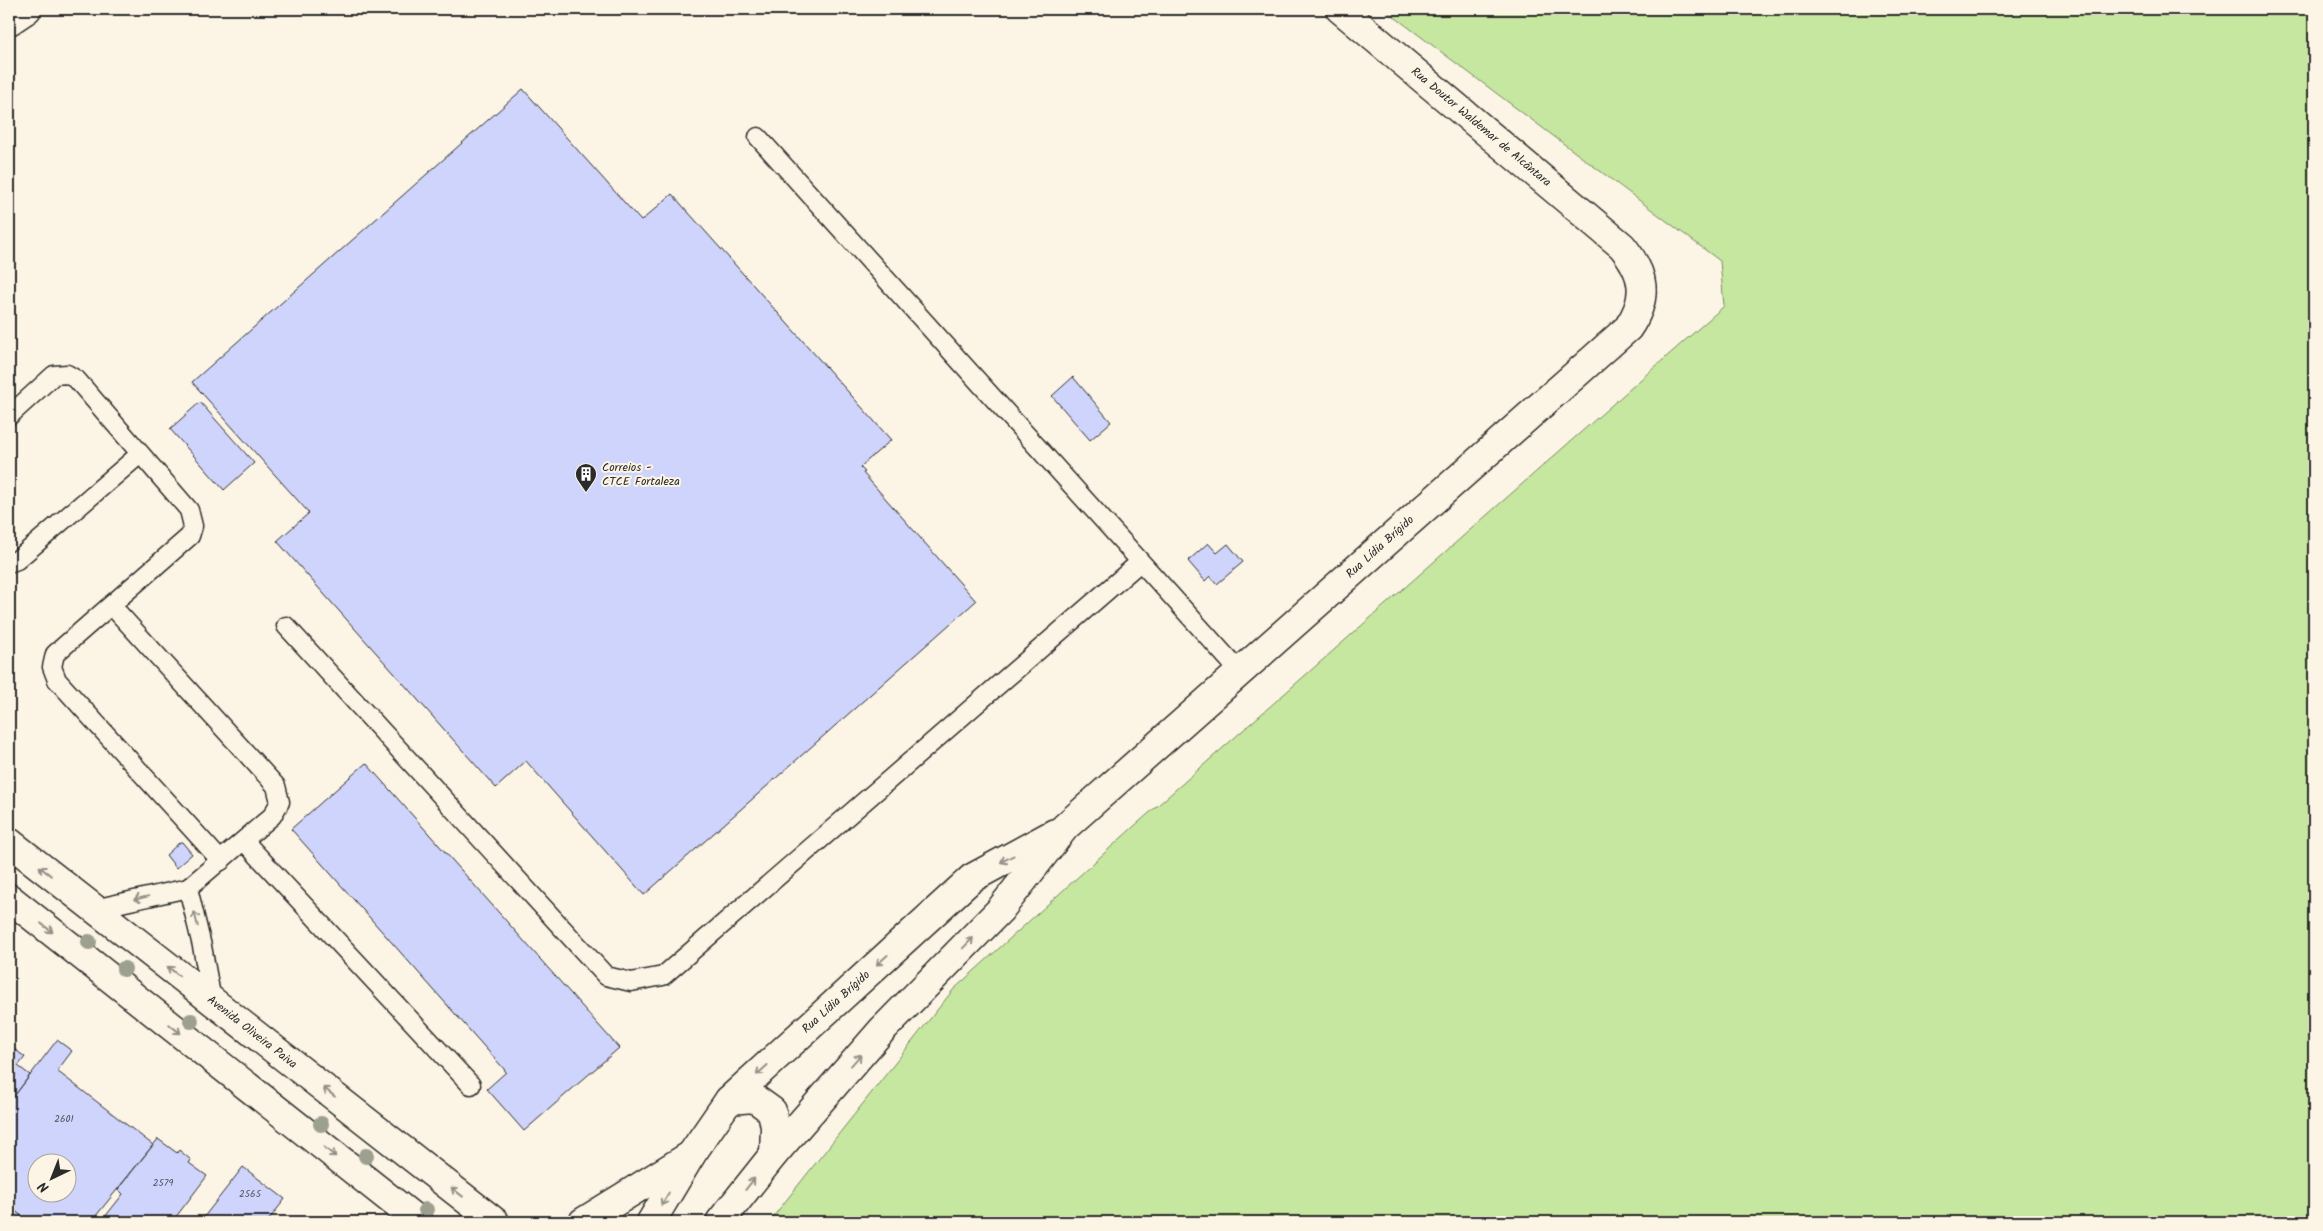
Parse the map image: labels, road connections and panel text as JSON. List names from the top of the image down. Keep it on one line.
{"streets":{"street":["Rua Doutor Waldemar de Alcântara","Rua Lídia Brígido","Avenida Oliveira Paiva"]},"crossings":[["Rua Doutor Waldemar de Alcântara","Rua Lídia Brígido"]],"places":{"building":["Correios - CTCE Fortaleza"]},"house_numbers":["2601","2579","2565"],"north":"bottom left"}
